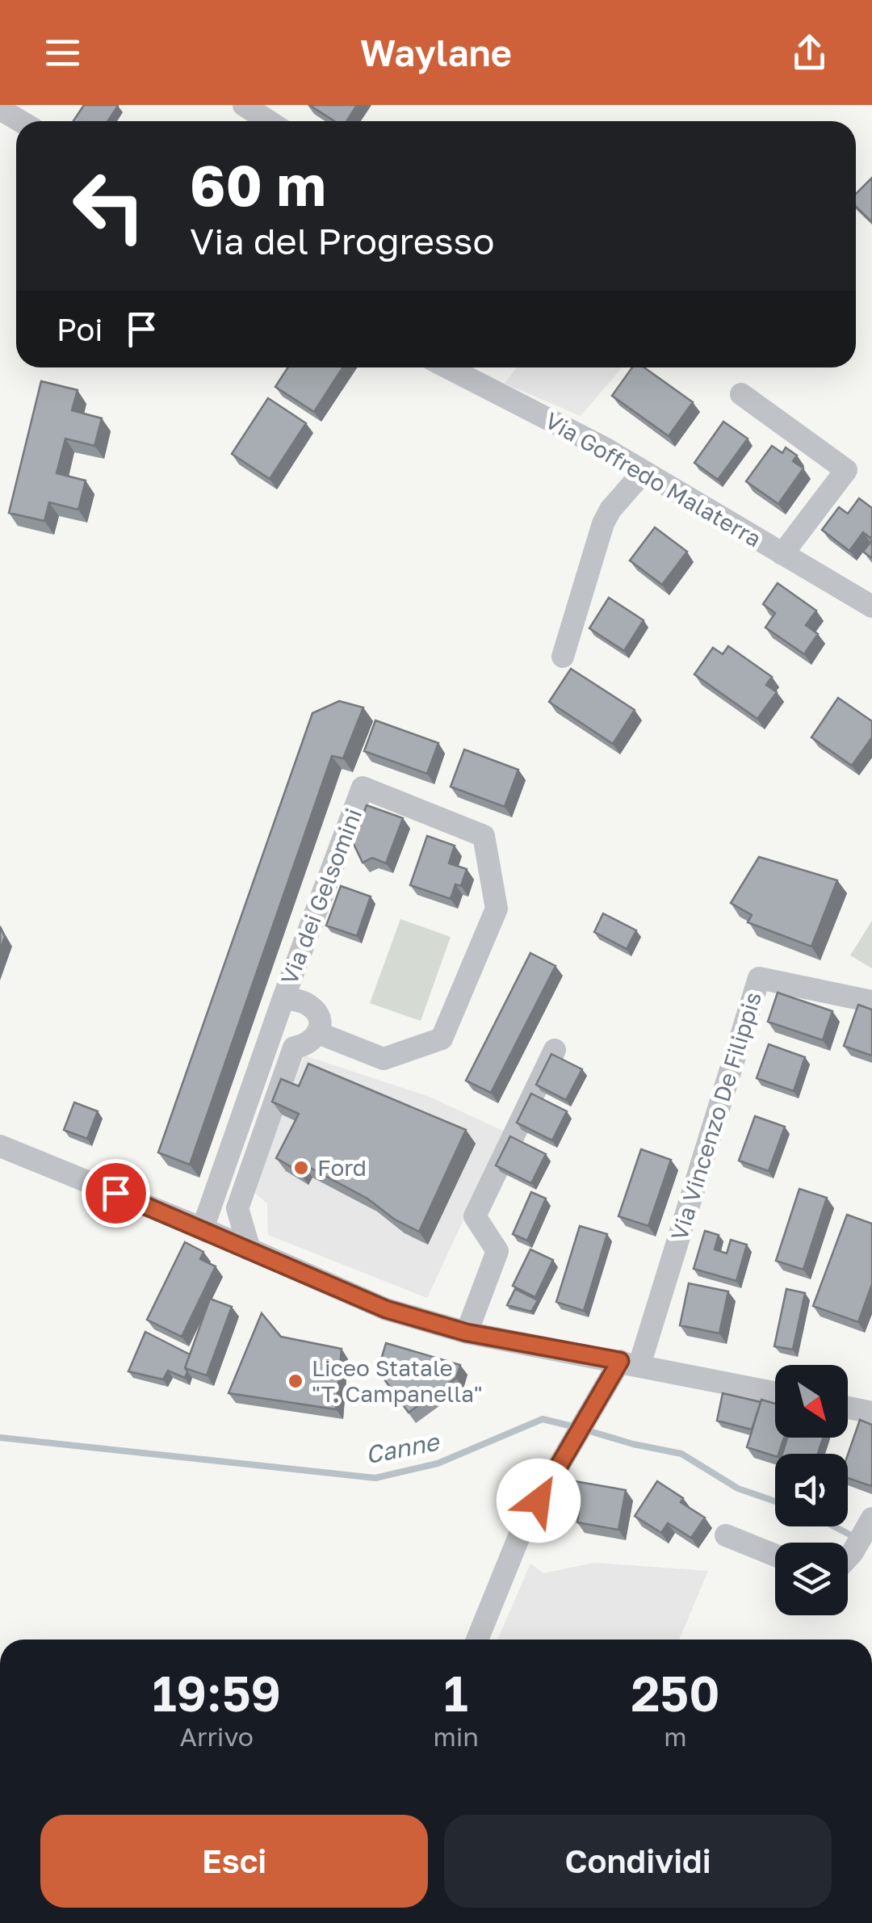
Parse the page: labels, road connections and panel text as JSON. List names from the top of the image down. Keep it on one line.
{"streets":{"street":["Via Goffredo Malaterra","Via dei Gelsomini","Via Vincenzo De Filippis"]},"water":["Canne"],"places":["Ford","Liceo Statale \"T. Campanella\""],"north":"bottom right","page":{"header":"Waylane","turn":["60 m","Via del Progresso"],"then":"Poi","eta":["19:59","Arrivo","1","min","250","m"],"buttons":["Esci","Condividi"]}}
